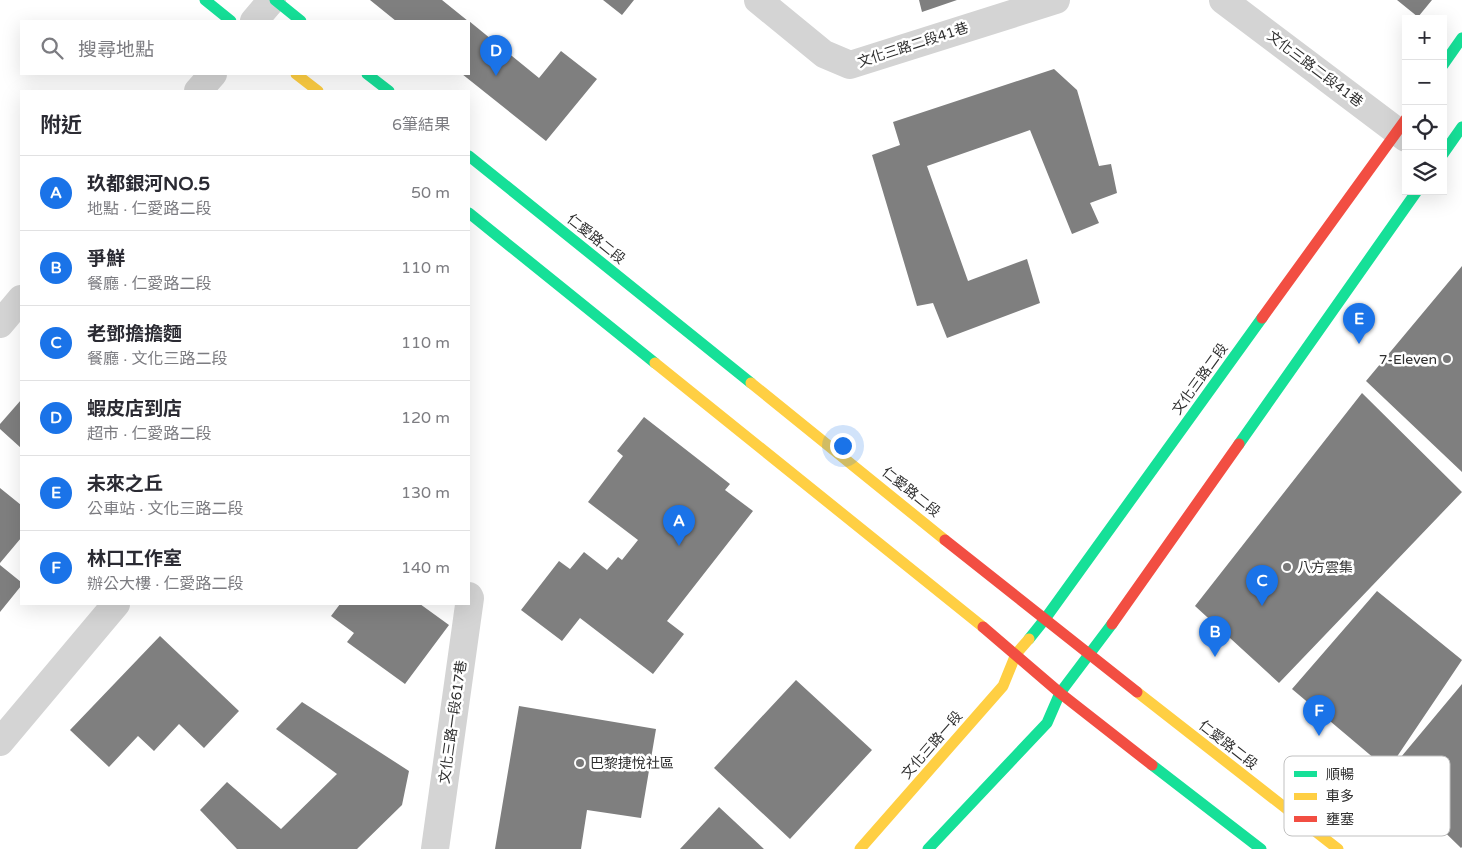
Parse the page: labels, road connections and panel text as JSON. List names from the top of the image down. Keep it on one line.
{"streets":{"main road":["仁愛路二段","文化三路二段","文化三路一段"],"street":["文化三路二段41巷","文化三路一段617巷"]},"crossings":[["仁愛路二段","文化三路二段"],["文化三路二段","文化三路一段"]],"places":["7-Eleven","八方雲集","巴黎捷悅社區"],"legend":["順暢","車多","壅塞"],"page":{"map_buttons":["+","−"],"search":"搜尋地點","pins":["D","E","A","C","B","F"],"heading":["附近","6筆結果"],"list":[{"mark":"A","name":"玖都銀河NO.5","note":"地點 · 仁愛路二段","value":"50 m"},{"mark":"B","name":"爭鮮","note":"餐廳 · 仁愛路二段","value":"110 m"},{"mark":"C","name":"老鄧擔擔麵","note":"餐廳 · 文化三路二段","value":"110 m"},{"mark":"D","name":"蝦皮店到店","note":"超市 · 仁愛路二段","value":"120 m"},{"mark":"E","name":"未來之丘","note":"公車站 · 文化三路二段","value":"130 m"},{"mark":"F","name":"林口工作室","note":"辦公大樓 · 仁愛路二段","value":"140 m"}]}}
